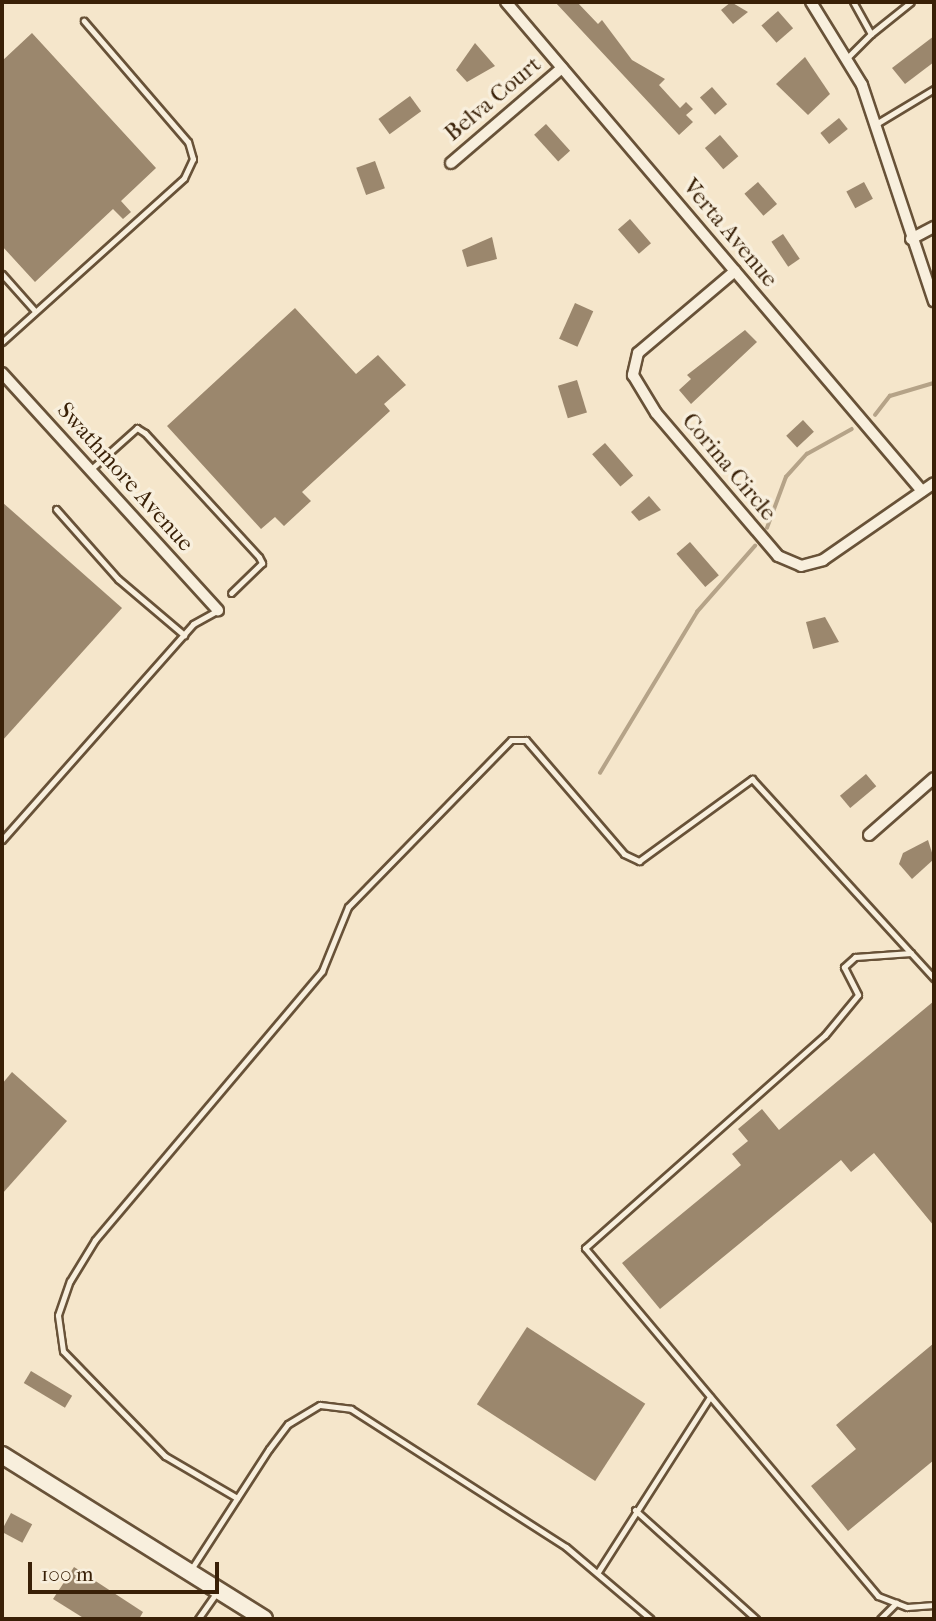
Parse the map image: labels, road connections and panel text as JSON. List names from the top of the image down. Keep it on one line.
{"streets":{"street":["Belva Court","Verta Avenue","Corina Circle","Swathmore Avenue"]},"crossings":[["Belva Court","Verta Avenue"],["Verta Avenue","Corina Circle"]],"scale_bar":"100 m"}
